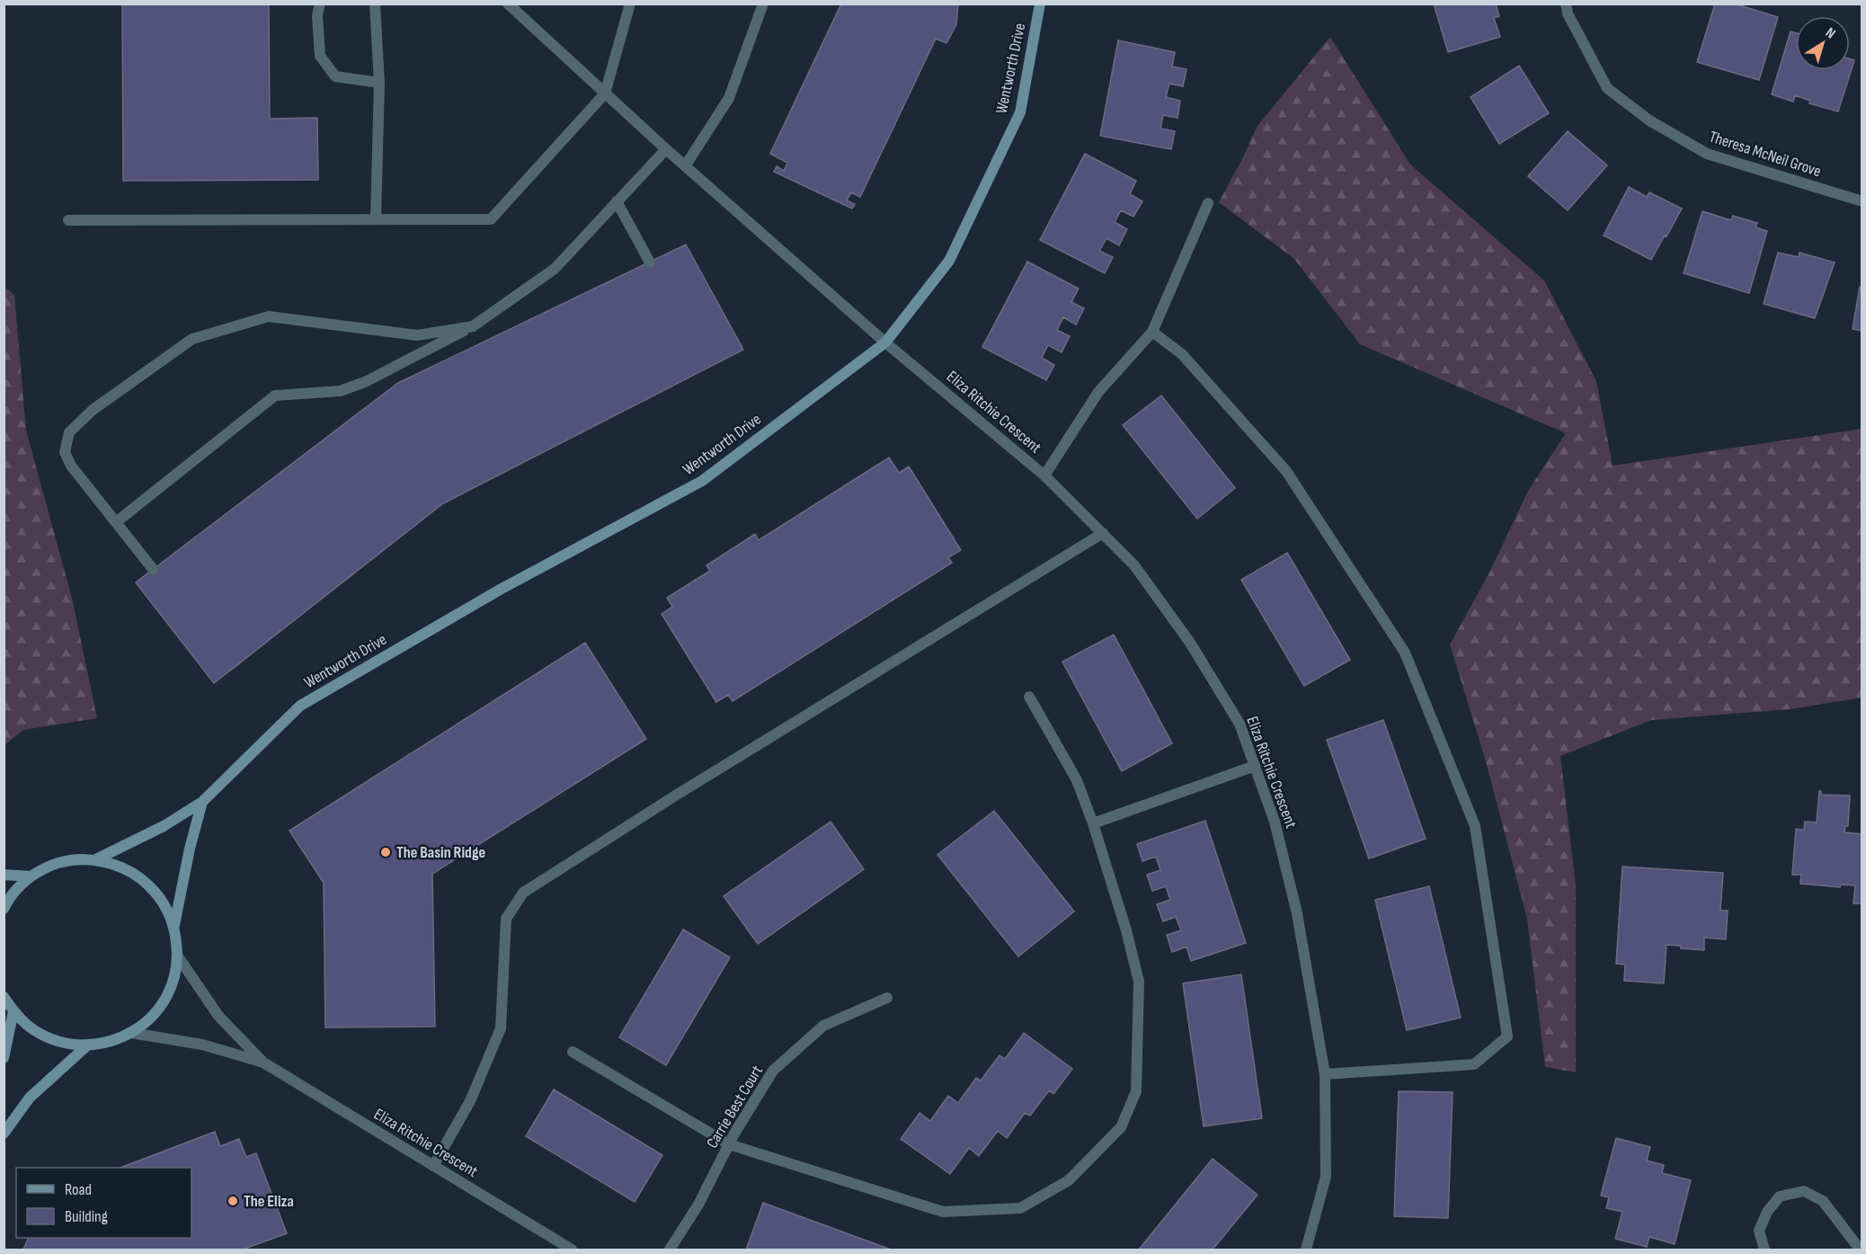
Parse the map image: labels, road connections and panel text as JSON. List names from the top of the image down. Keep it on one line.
{"streets":{"street":["Wentworth Drive","Theresa McNeil Grove","Eliza Ritchie Crescent","Carrie Best Court"]},"crossings":[["Wentworth Drive","Eliza Ritchie Crescent"]],"places":["The Basin Ridge","The Eliza"],"legend":["Road","Building"],"north":"top right"}
